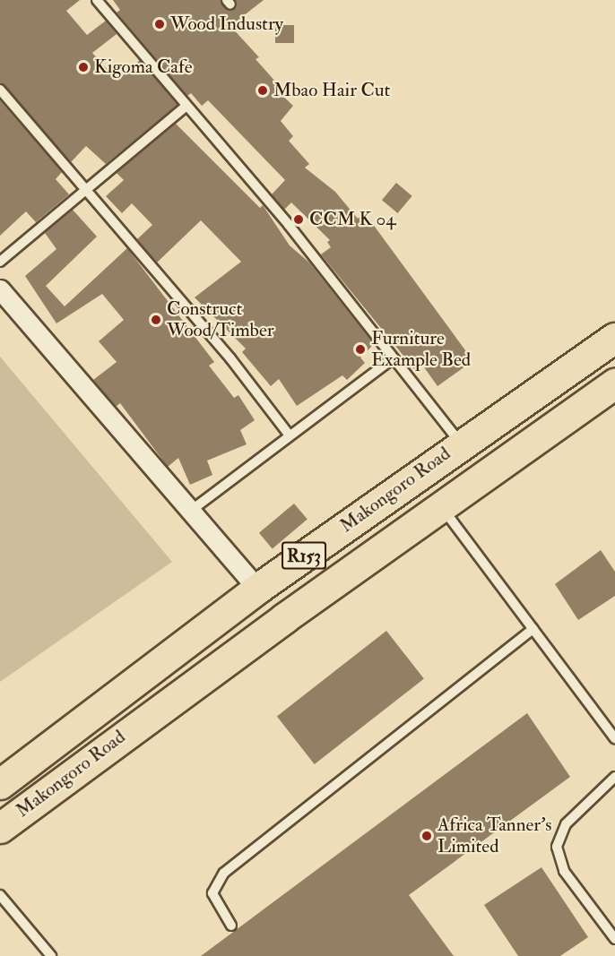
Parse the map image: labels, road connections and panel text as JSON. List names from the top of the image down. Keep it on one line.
{"streets":{"main road":["Makongoro Road","R153"]},"places":["Wood Industry","Kigoma Cafe","Mbao Hair Cut","CCM K 04","Construct Wood/Timber","Furniture Example Bed","Africa Tanner's Limited"]}
